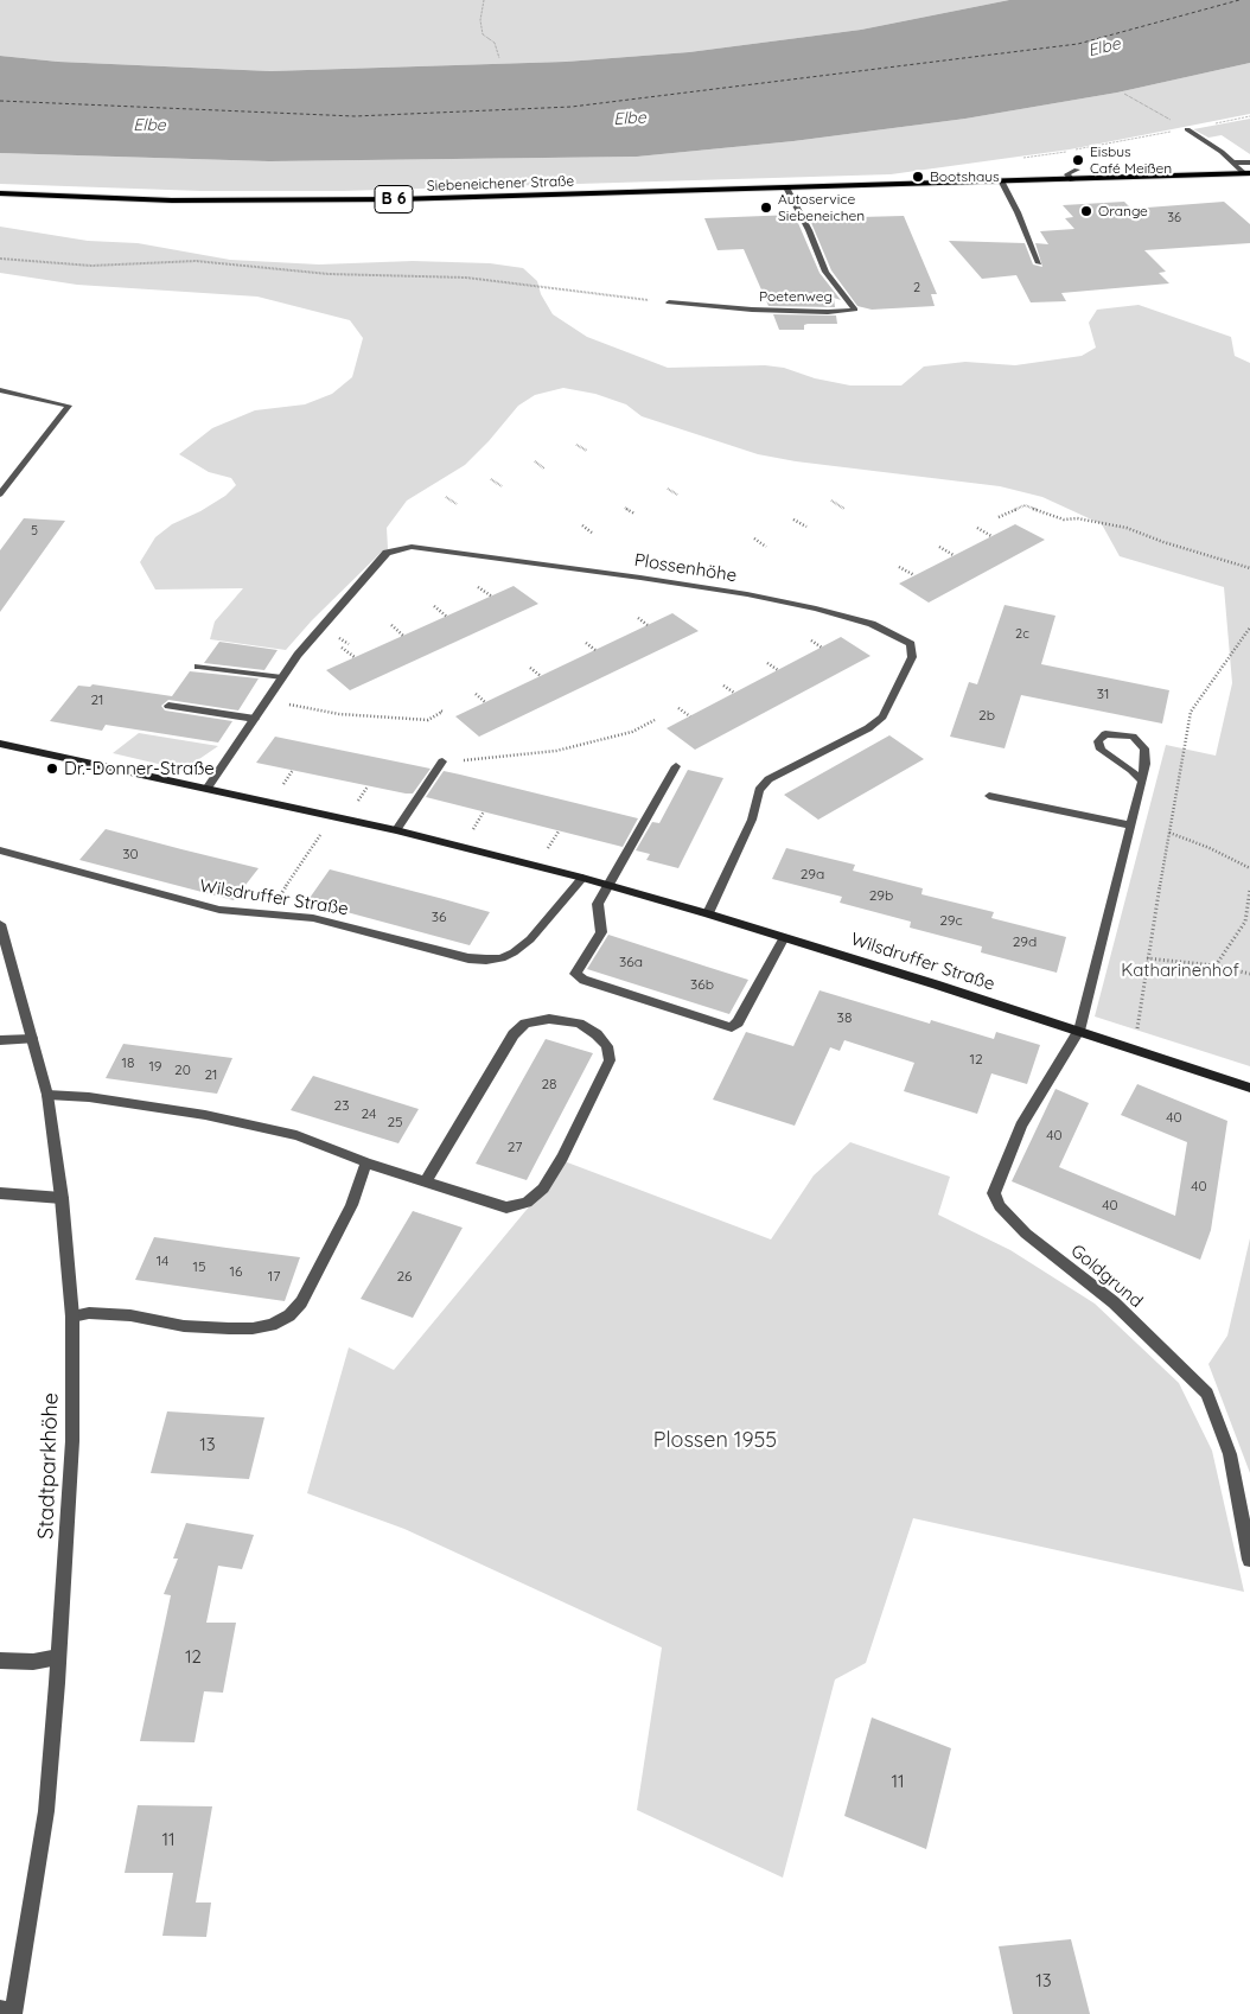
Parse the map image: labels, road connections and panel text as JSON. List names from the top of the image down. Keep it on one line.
{"streets":{"main road":["Siebeneichener Straße","B 6","Wilsdruffer Straße"],"street":["Poetenweg","Plossenhöhe","Goldgrund","Stadtparkhöhe"]},"crossings":[["Siebeneichener Straße","Poetenweg"],["Plossenhöhe","Wilsdruffer Straße"],["Wilsdruffer Straße","Goldgrund"]],"water":["Elbe"],"parks":["Katharinenhof","Plossen 1955"],"places":["Eisbus Café Meißen","Bootshaus","Autoservice Siebeneichen","Orange","Dr.-Donner-Straße"],"house_numbers":["36","2","5","2c","31","21","2b","30","29a","29b","36","29c","29d","36a","36b","38","12","18","19","20","21","28","23","24","40","25","40","27","40","40","14","15","16","17","26","13","12","11","11","13"]}
